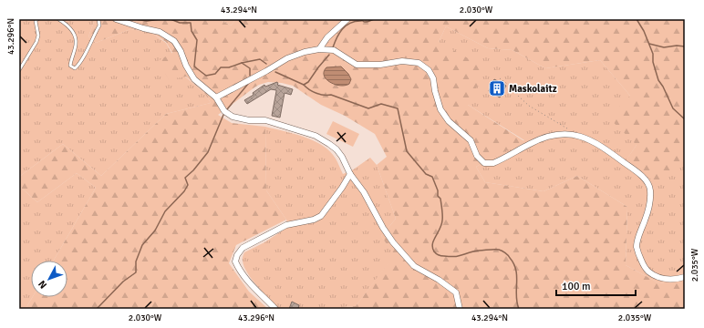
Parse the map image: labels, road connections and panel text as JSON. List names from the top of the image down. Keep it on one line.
{"places":{"building":["Maskolaitz"]},"scale_bar":"100 m","north":"bottom left","coordinates":["43.294°N","2.030°W","43.296°N","2.035°W"]}
